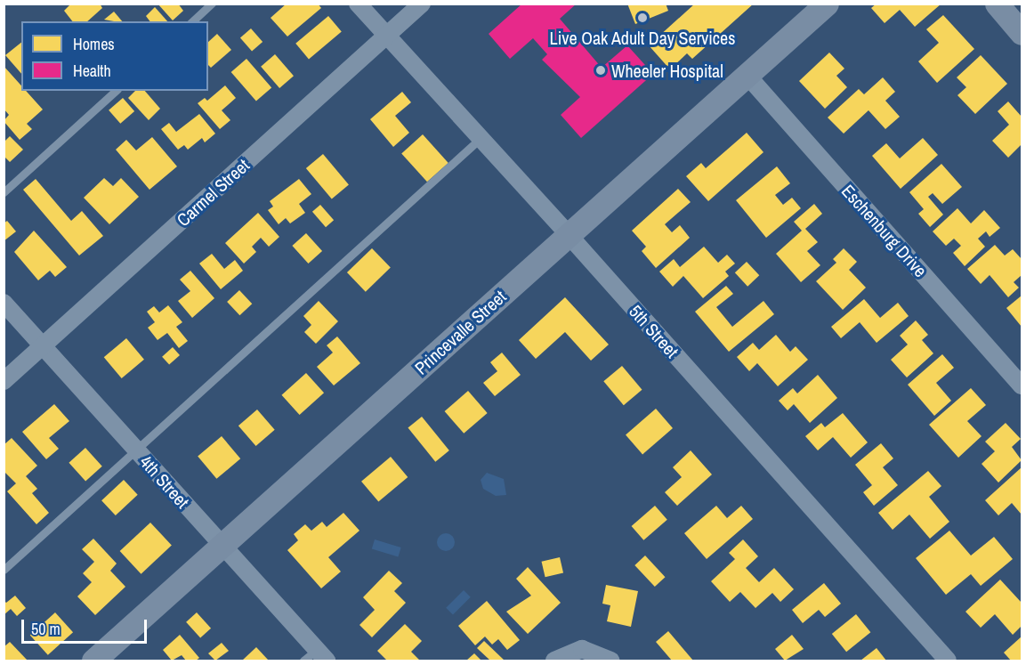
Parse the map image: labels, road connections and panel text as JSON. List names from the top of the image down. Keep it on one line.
{"streets":{"street":["Carmel Street","Eschenburg Drive","5th Street","Princevalle Street","4th Street"]},"crossings":[["Carmel Street","5th Street"],["Carmel Street","4th Street"],["Eschenburg Drive","Princevalle Street"],["5th Street","Princevalle Street"],["Princevalle Street","4th Street"]],"places":["Live Oak Adult Day Services","Wheeler Hospital"],"legend":["Homes","Health"],"scale_bar":"50 m"}
